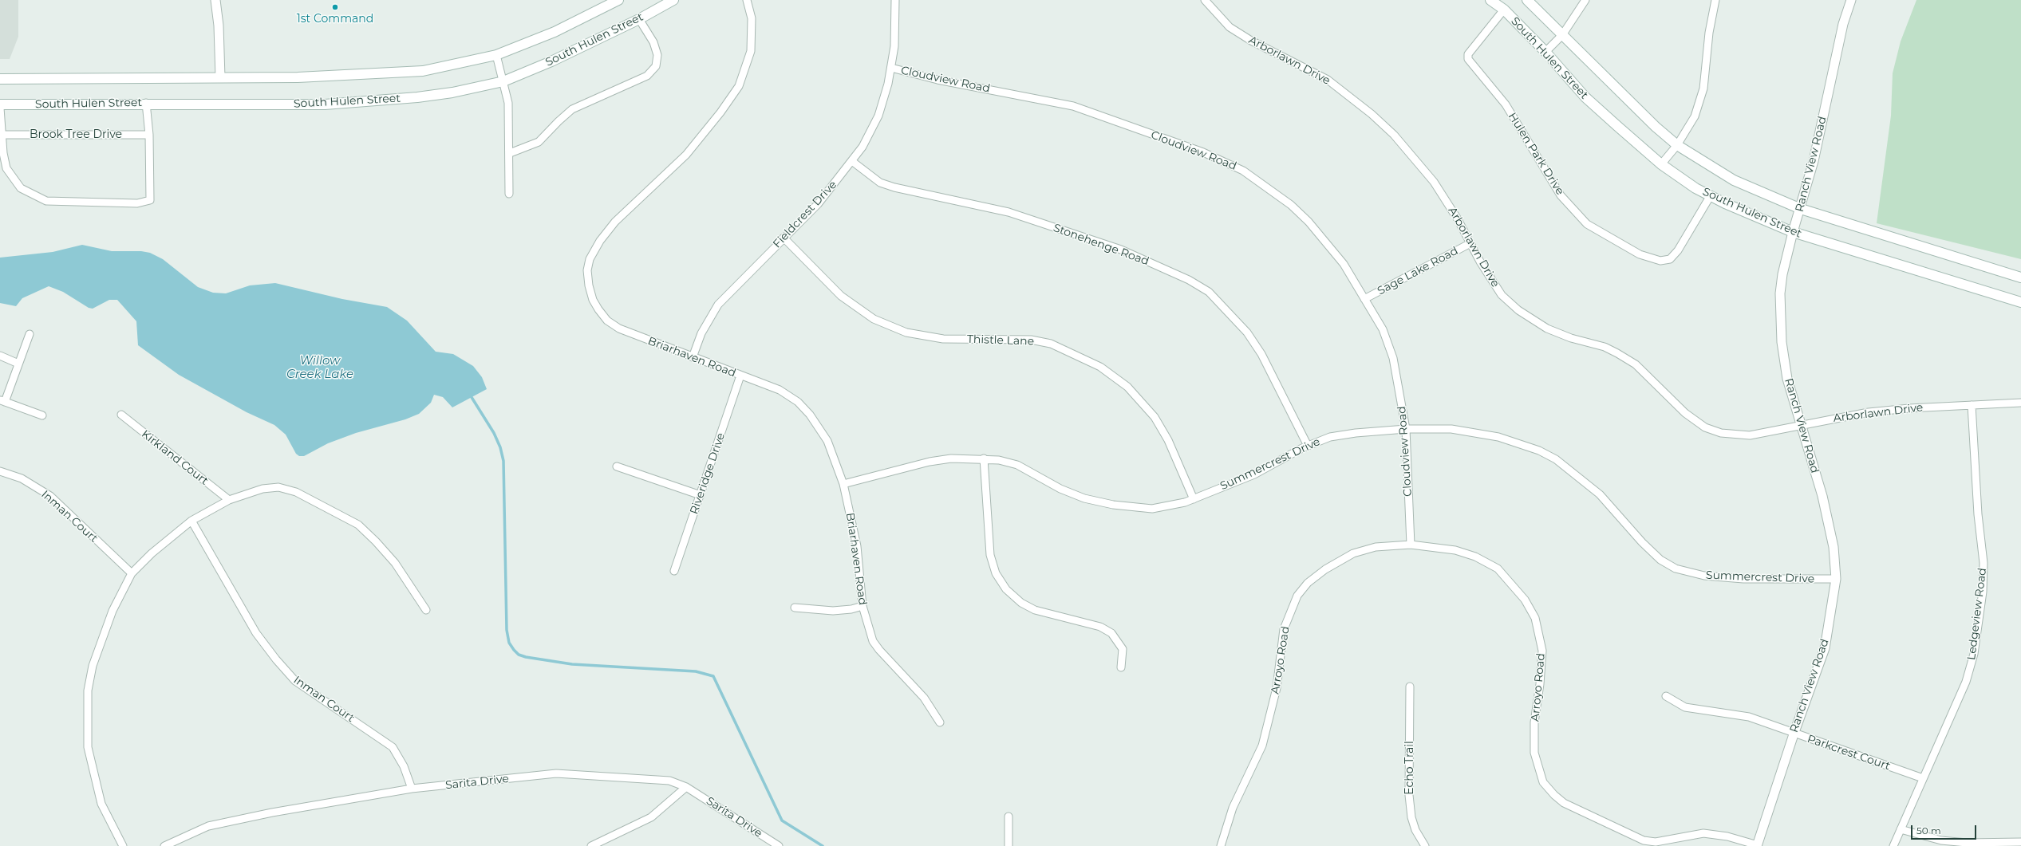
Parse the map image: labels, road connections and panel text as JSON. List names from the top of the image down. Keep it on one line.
{"streets":{"main road":["South Hulen Street"],"street":["Arborlawn Drive","Cloudview Road","Brook Tree Drive","Hulen Park Drive","Ranch View Road","Fieldcrest Drive","Stonehenge Road","Sage Lake Road","Thistle Lane","Briarhaven Road","Kirkland Court","Summercrest Drive","Riveridge Drive","Inman Court","Ledgeview Road","Arroyo Road","Parkcrest Court","Echo Trail","Sarita Drive"]},"crossings":[["South Hulen Street","Hulen Park Drive"],["South Hulen Street","Ranch View Road"],["Arborlawn Drive","Ranch View Road"],["Arborlawn Drive","Sage Lake Road"],["Arborlawn Drive","Ledgeview Road"],["Cloudview Road","Fieldcrest Drive"],["Cloudview Road","Sage Lake Road"],["Cloudview Road","Summercrest Drive"],["Cloudview Road","Arroyo Road"],["Ranch View Road","Summercrest Drive"],["Ranch View Road","Arroyo Road"],["Ranch View Road","Parkcrest Court"],["Fieldcrest Drive","Stonehenge Road"],["Fieldcrest Drive","Thistle Lane"],["Fieldcrest Drive","Briarhaven Road"],["Stonehenge Road","Summercrest Drive"],["Thistle Lane","Summercrest Drive"],["Briarhaven Road","Summercrest Drive"],["Briarhaven Road","Riveridge Drive"],["Inman Court","Sarita Drive"],["Ledgeview Road","Parkcrest Court"]],"water":["Willow Creek Lake"],"places":["1st Command"],"scale_bar":"50 m"}
